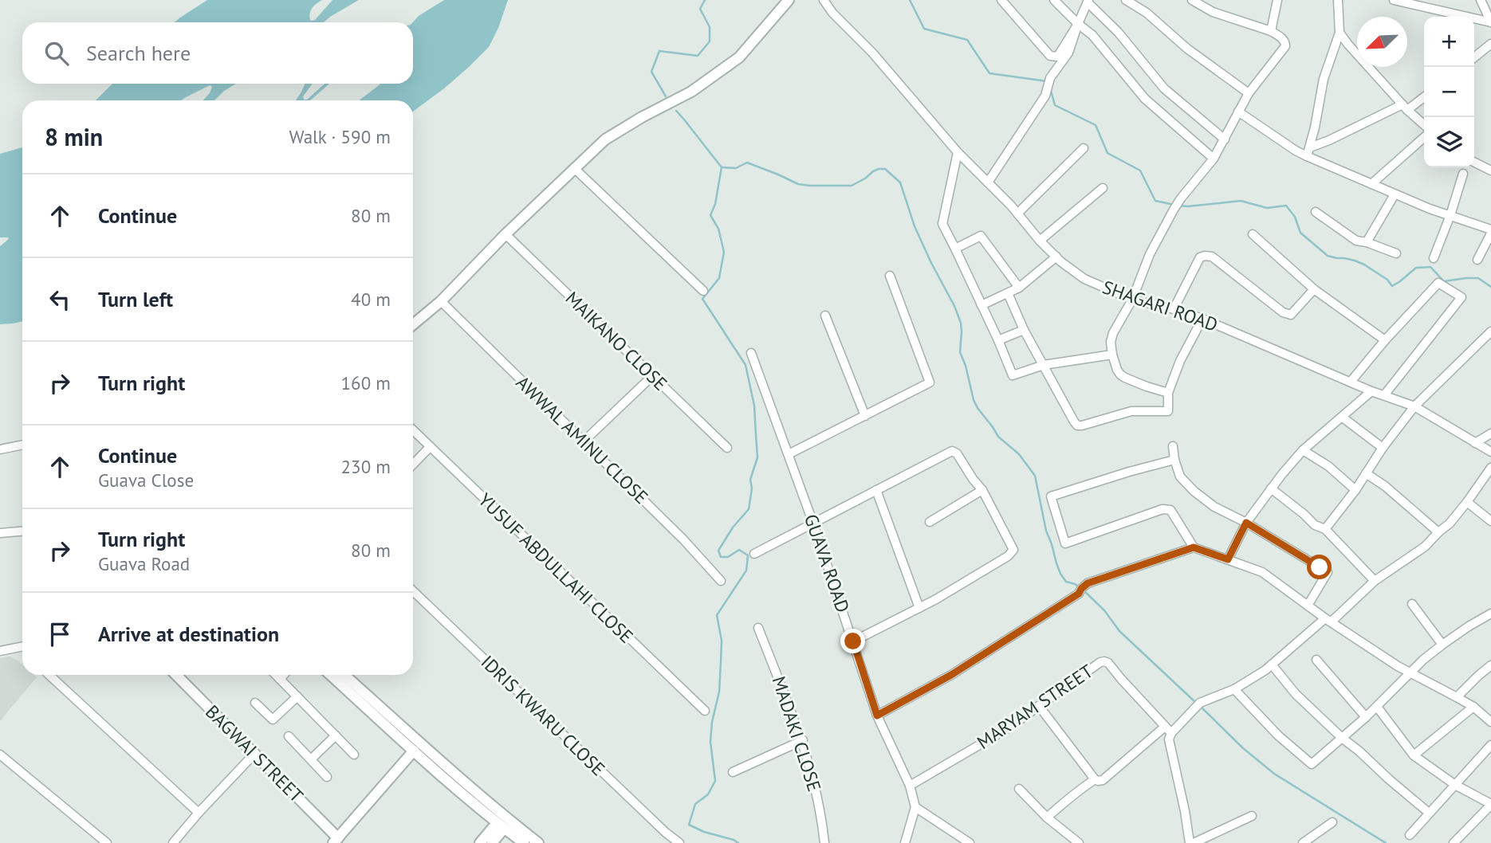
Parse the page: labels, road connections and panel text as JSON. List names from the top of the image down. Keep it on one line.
{"streets":{"street":["SHAGARI ROAD","MAIKANO CLOSE","AWWAL AMINU CLOSE","GUAVA ROAD","YUSUF ABDULLAHI CLOSE","MARYAM STREET","IDRIS KWARU CLOSE","MADAKI CLOSE","BAGWAI STREET"]},"crossings":[["GUAVA ROAD","MARYAM STREET"]],"north":"bottom left","page":{"map_buttons":["+","−"],"search":"Search here","heading":["8 min","Walk · 590 m"],"list":[["Continue","80 m"],["Turn left","40 m"],["Turn right","160 m"],["Continue","Guava Close","230 m"],["Turn right","Guava Road","80 m"],"Arrive at destination"]}}
